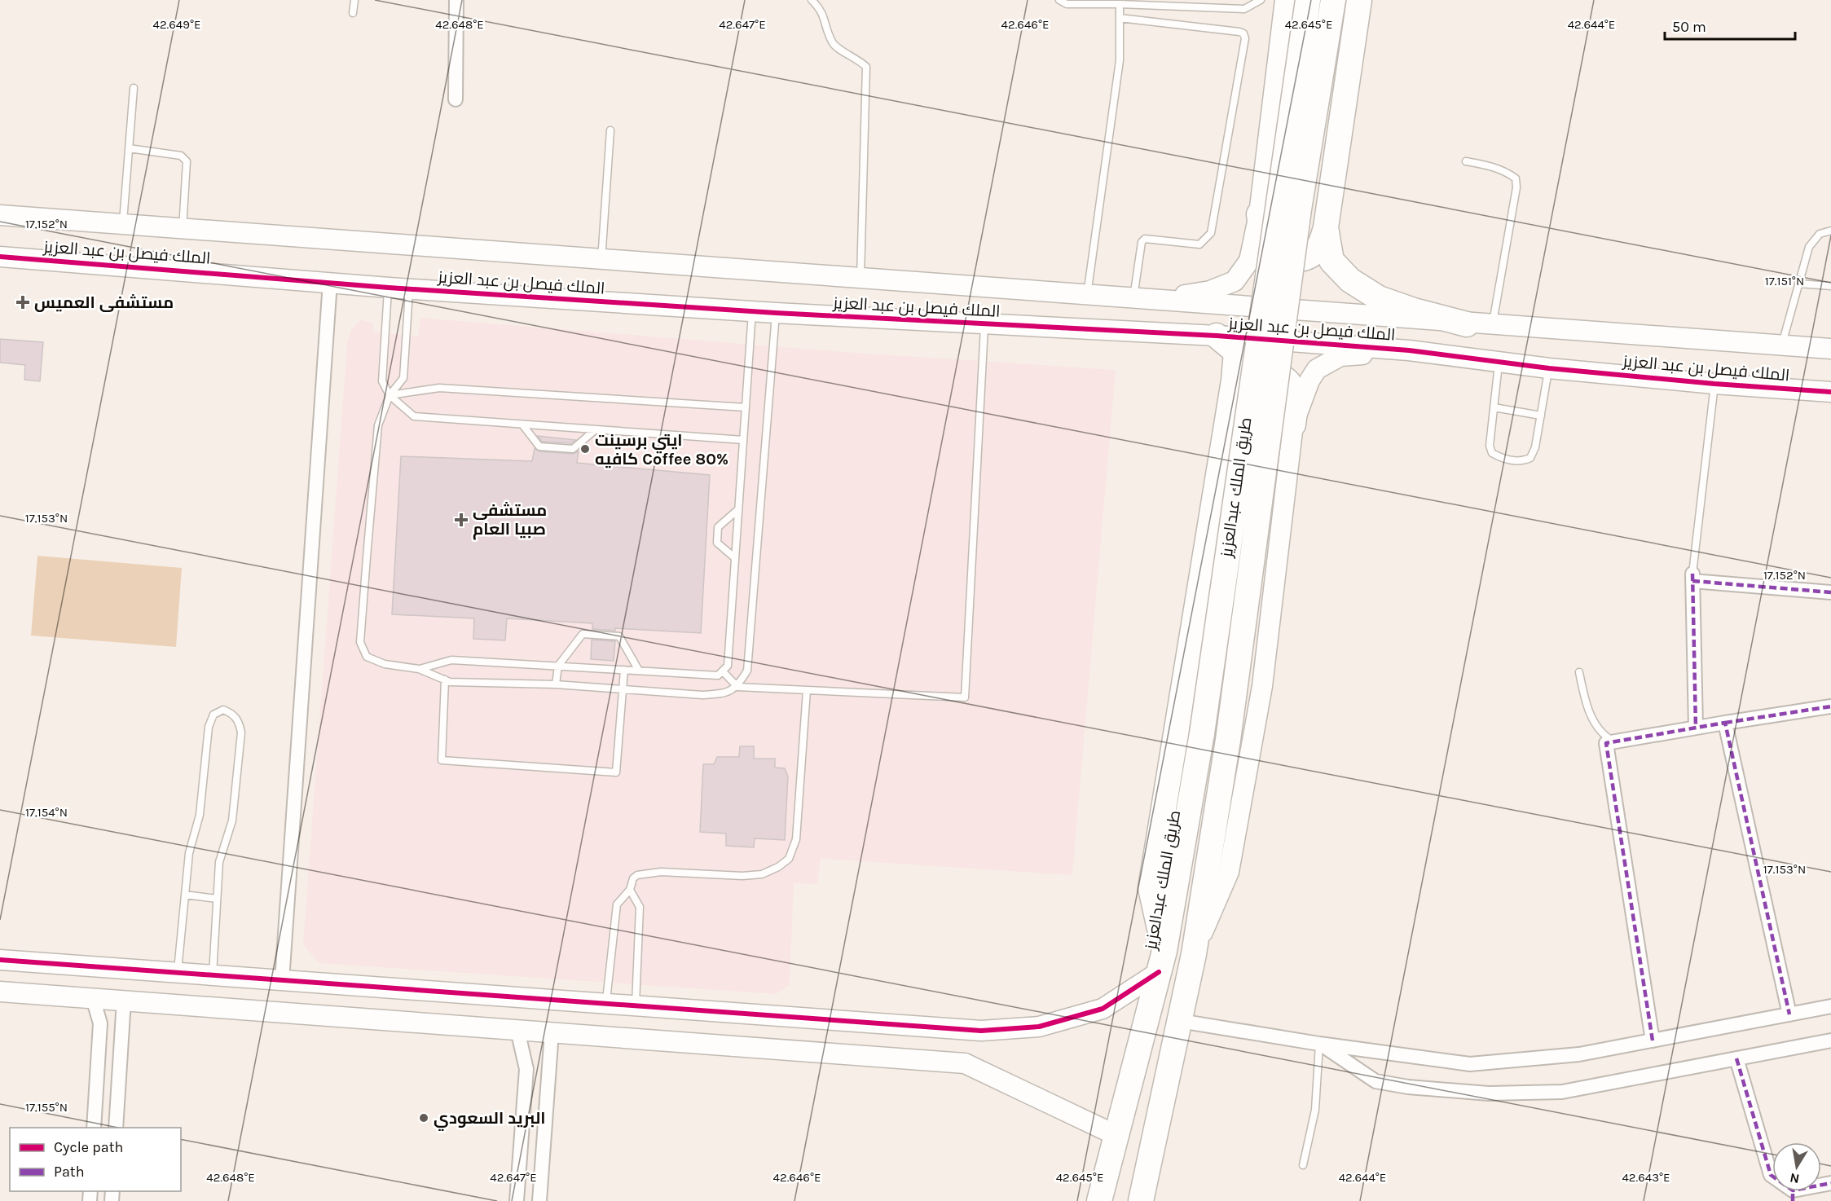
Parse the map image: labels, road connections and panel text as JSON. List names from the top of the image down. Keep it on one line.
{"streets":{"highway":["طريق الملك عبدالعزيز"],"street":["الملك فيصل بن عبد العزيز"]},"places":{"health":["مستشفى العميس","مستشفى صبيا العام"],"other":["ايتي برسينت كافيه Coffee 80%","البريد السعودي"]},"legend":["Cycle path","Path"],"scale_bar":"50 m","north":"bottom","coordinates":["42.648°E","42.647°E","42.646°E","42.645°E","42.644°E","42.649°E","17.152°N","17.151°N","17.153°N","17.154°N","17.155°N","42.643°E"]}
